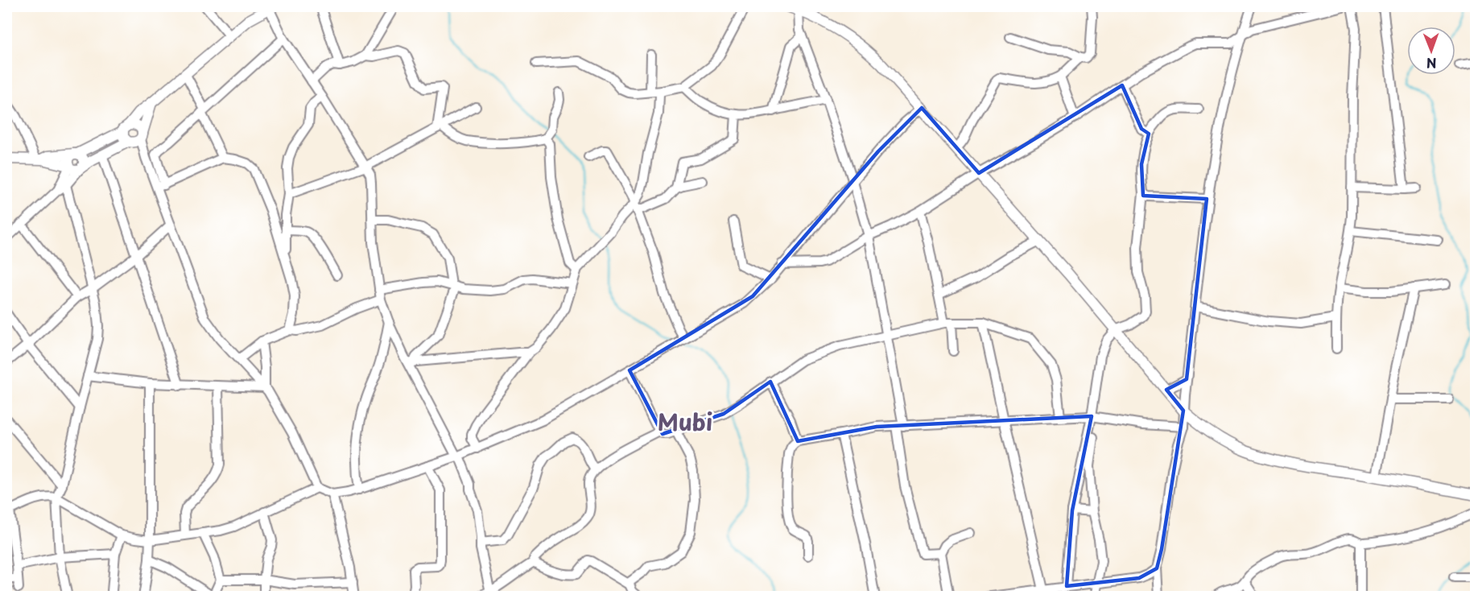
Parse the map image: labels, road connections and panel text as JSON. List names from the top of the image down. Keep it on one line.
{"districts":["Mubi"],"north":"bottom"}
